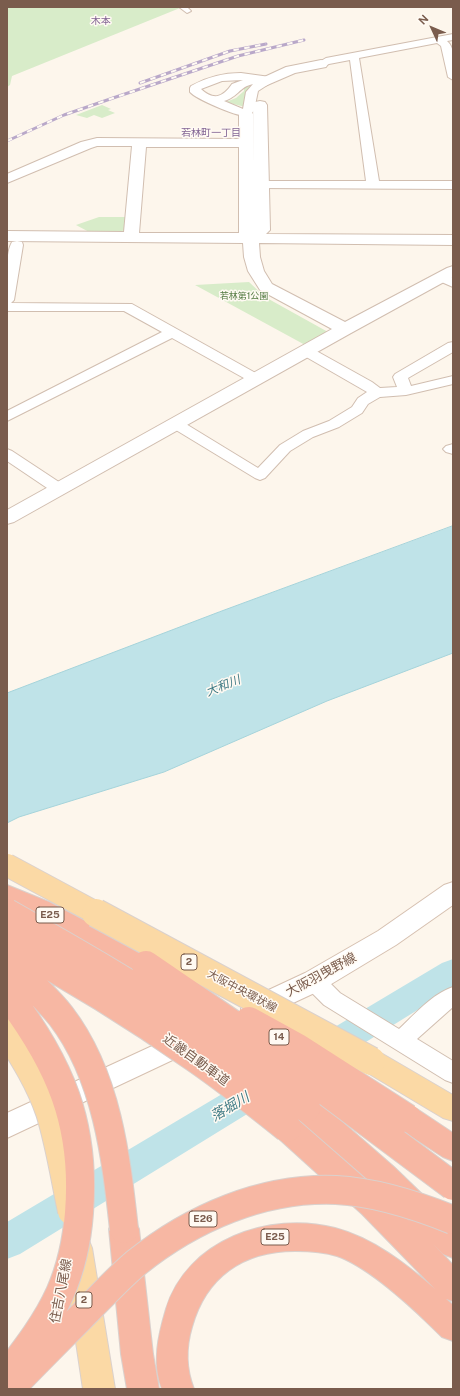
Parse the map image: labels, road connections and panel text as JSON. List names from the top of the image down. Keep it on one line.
{"streets":{"highway":["E25","14","近畿自動車道","E26"],"main road":["2","大阪中央環状線"],"street":["大阪羽曳野線","住吉八尾線"]},"crossings":[["E25","14"],["2","住吉八尾線"]],"districts":["木本","若林町一丁目"],"water":["大和川","落堀川"],"parks":["若林第1公園"],"north":"top left"}
